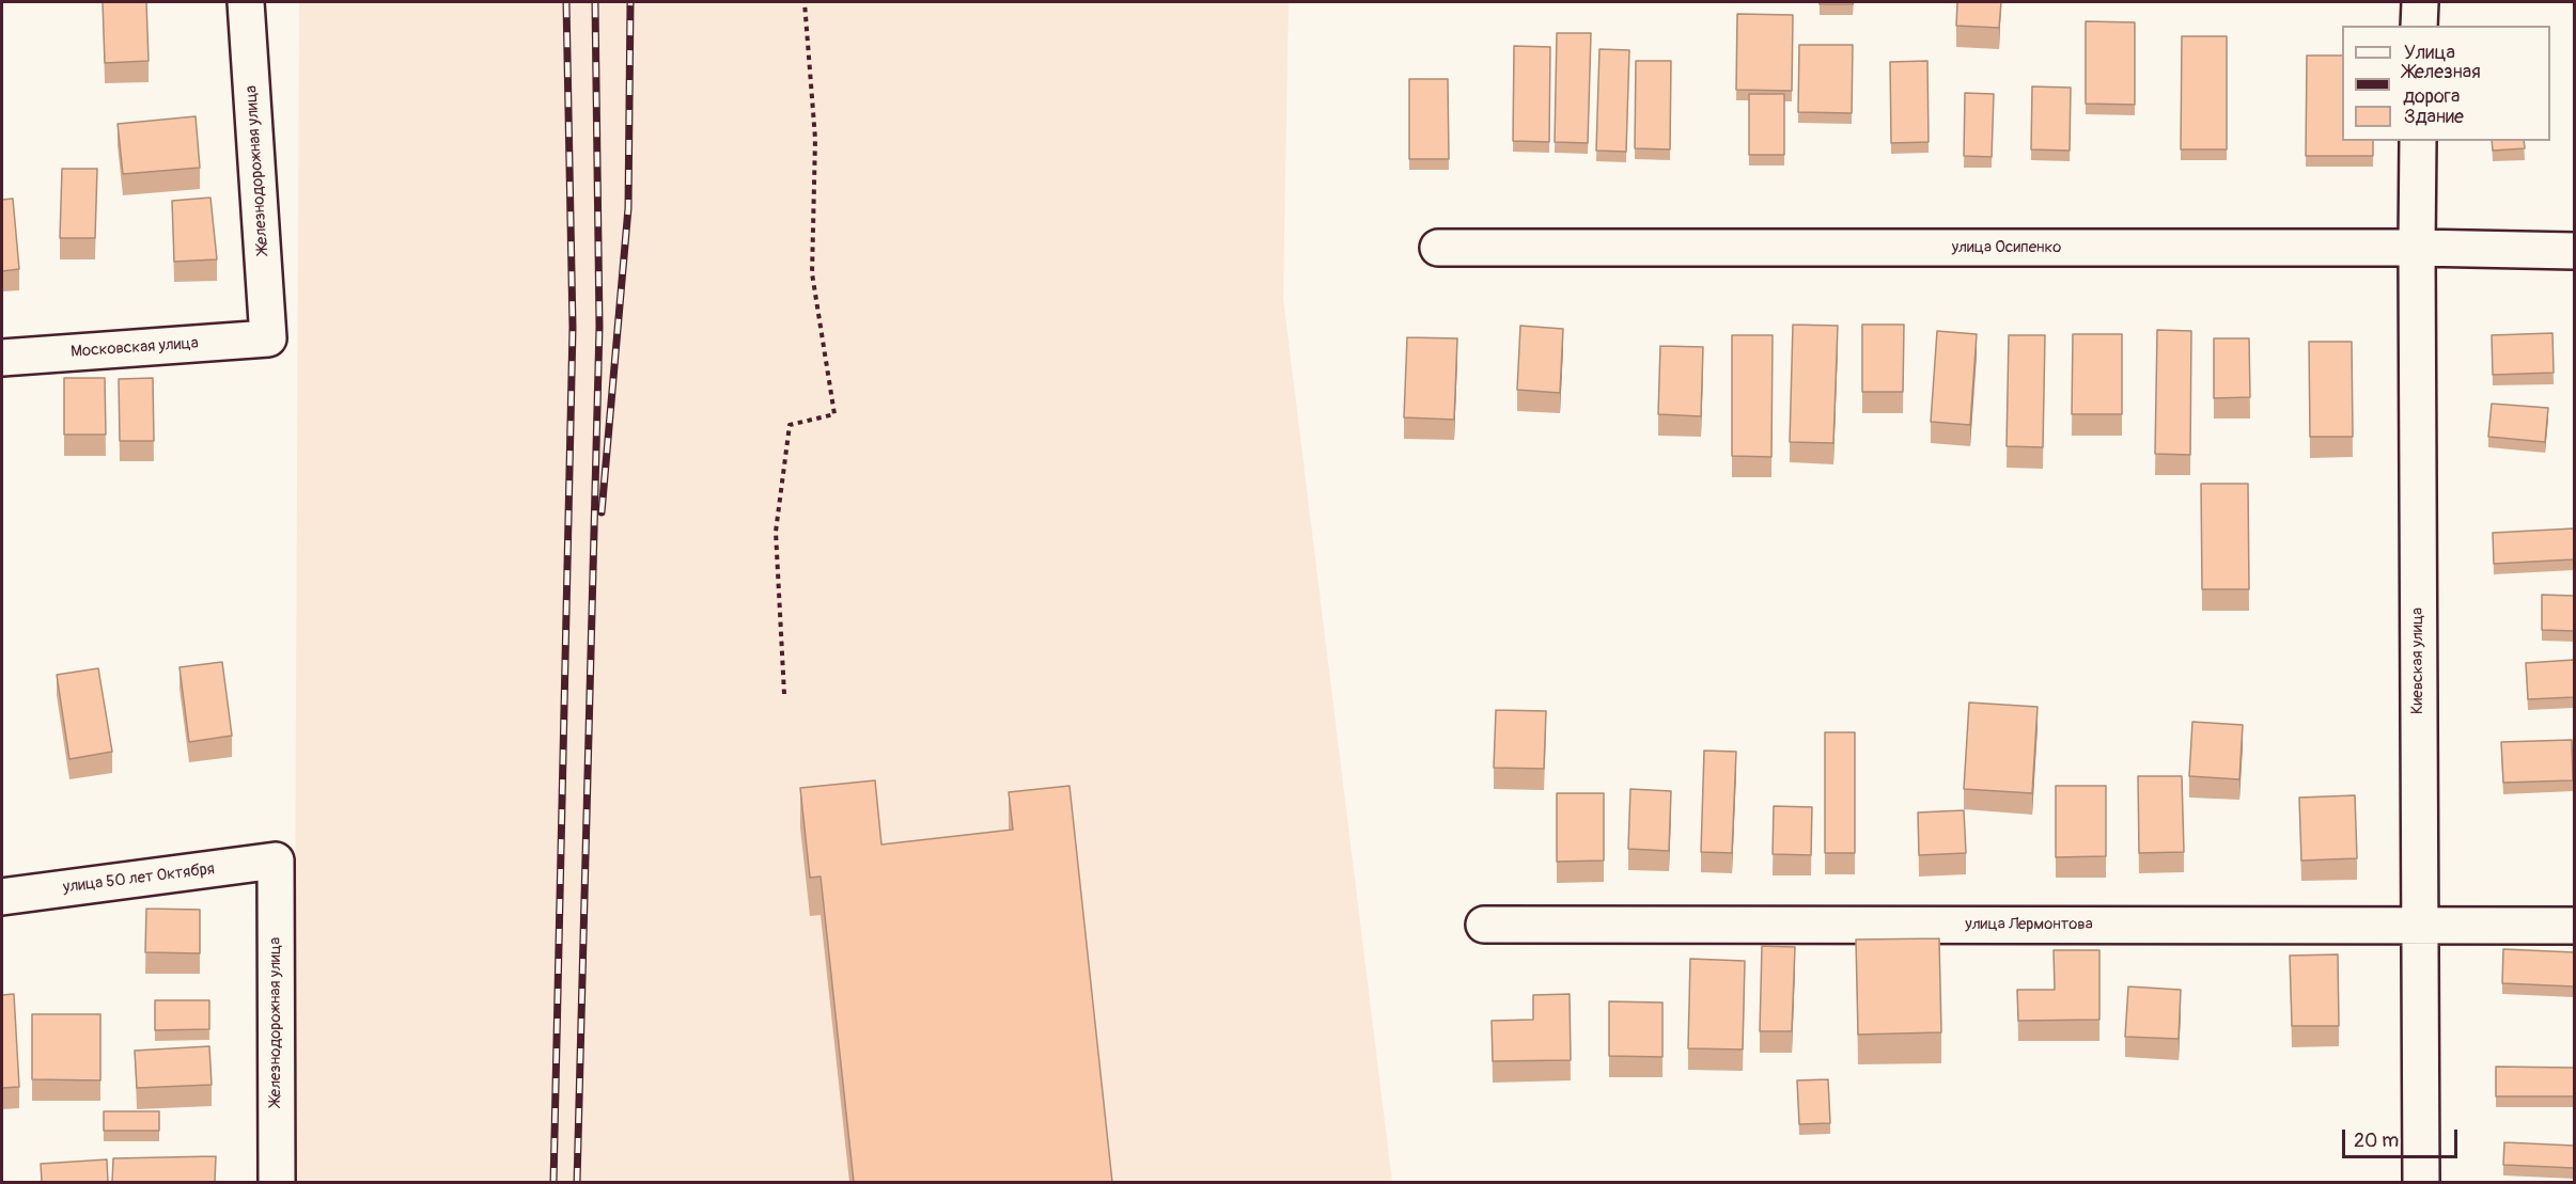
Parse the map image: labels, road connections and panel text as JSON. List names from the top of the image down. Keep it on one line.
{"streets":{"street":["Железнодорожная улица","улица Осипенко","Московская улица","Киевская улица","улица 50 лет Октября","улица Лермонтова"]},"crossings":[["Железнодорожная улица","Московская улица"],["Железнодорожная улица","улица 50 лет Октября"],["улица Осипенко","Киевская улица"],["Киевская улица","улица Лермонтова"]],"legend":["Улица","Железная дорога","Здание"],"scale_bar":"20 m"}
